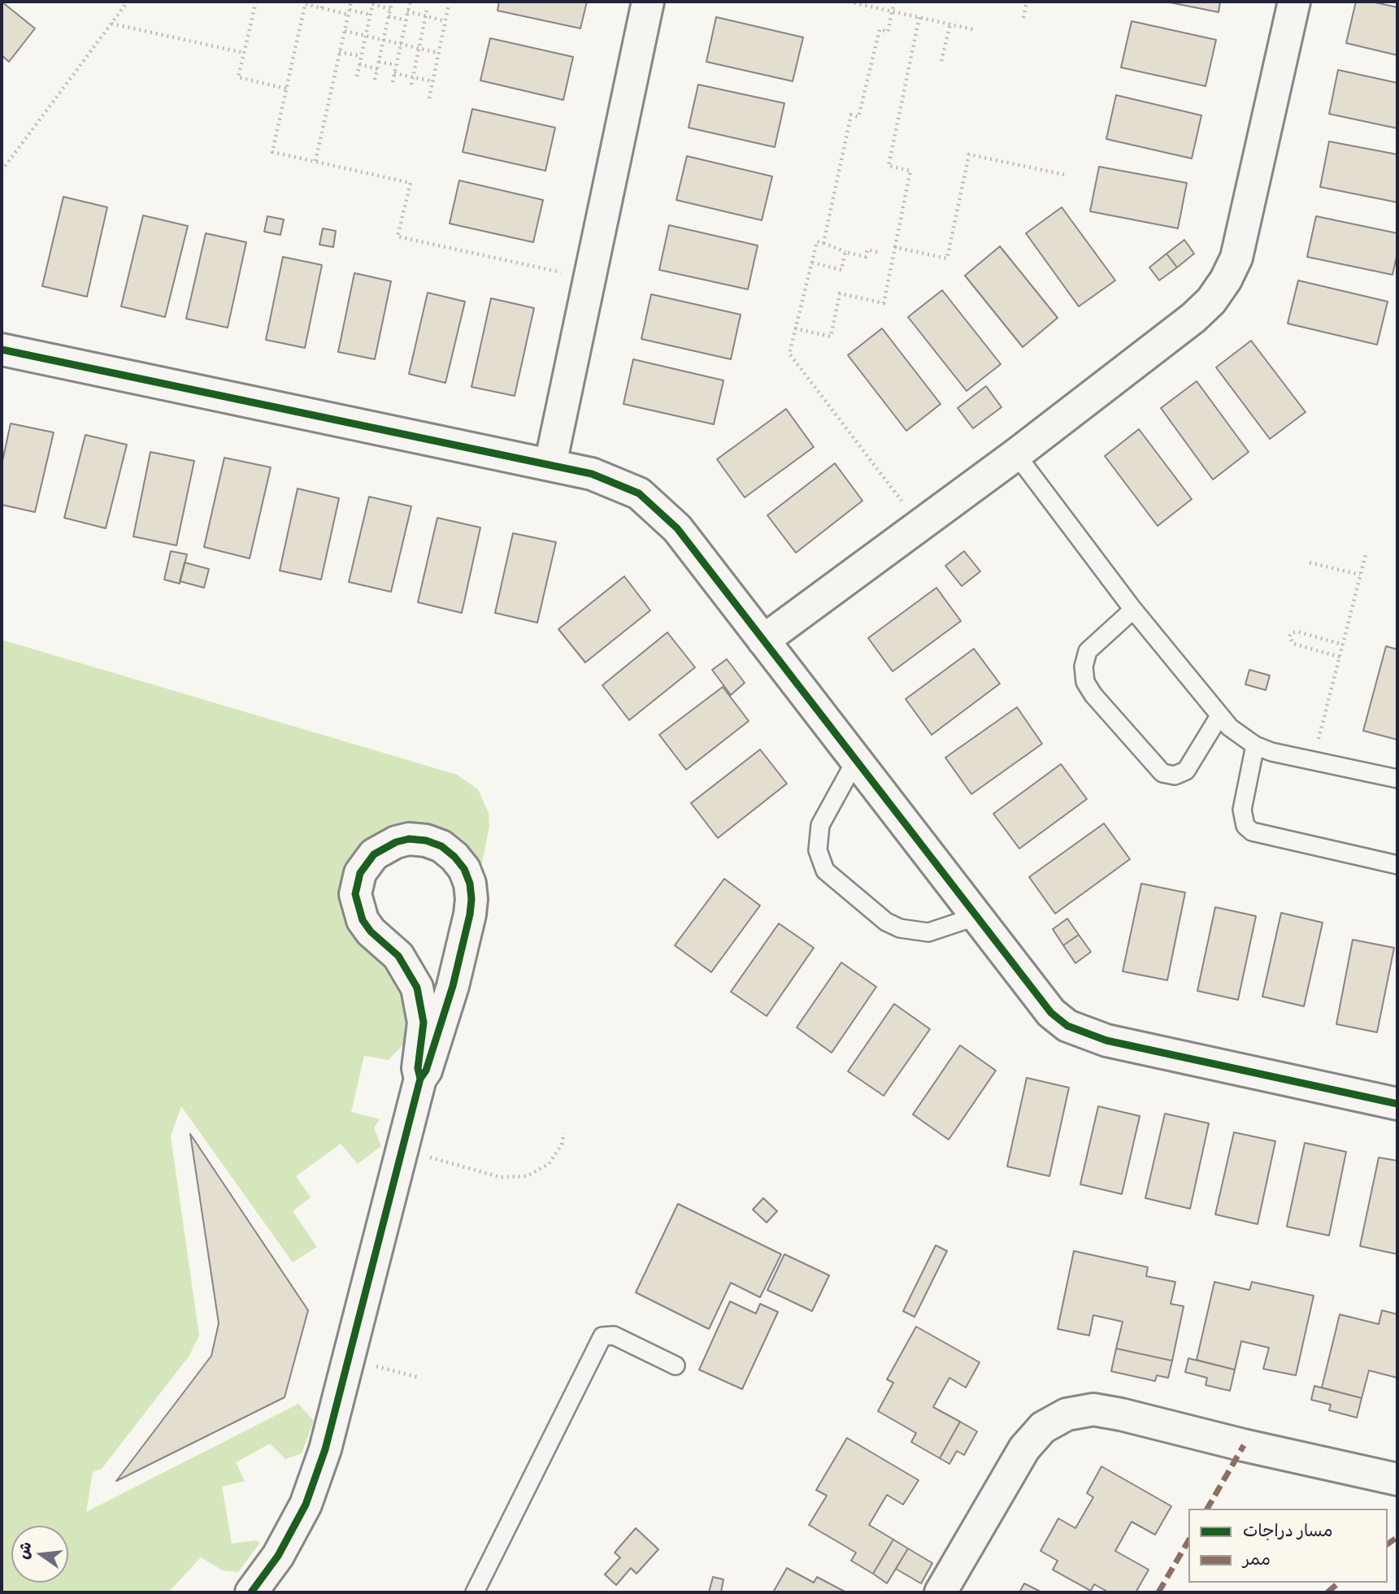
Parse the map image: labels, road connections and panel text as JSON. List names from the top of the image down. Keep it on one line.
{"legend":["مسار دراجات","ممر"],"north":"left"}
